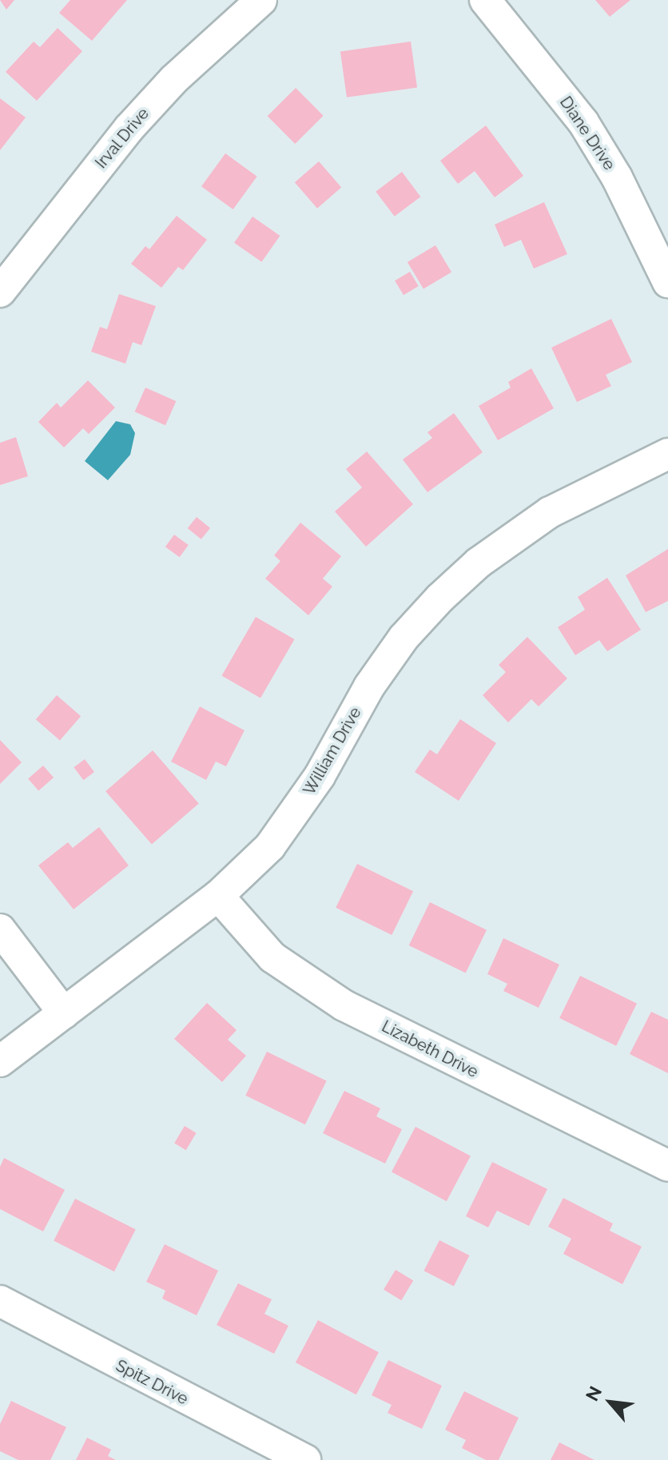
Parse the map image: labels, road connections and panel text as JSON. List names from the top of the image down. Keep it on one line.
{"streets":{"street":["Diane Drive","Irval Drive","William Drive","Lizabeth Drive","Spitz Drive"]},"crossings":[["William Drive","Lizabeth Drive"]],"north":"top left"}
